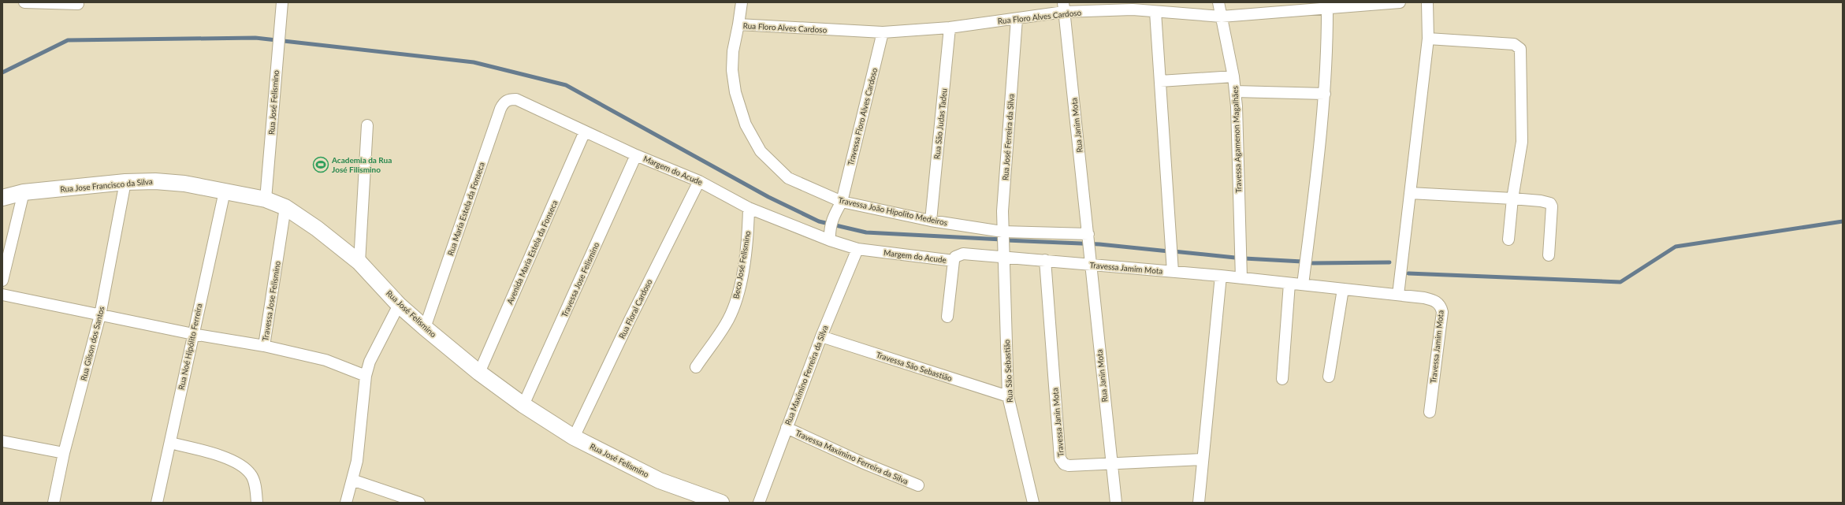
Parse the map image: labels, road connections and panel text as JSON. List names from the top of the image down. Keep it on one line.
{"streets":{"street":["Rua Floro Alves Cardoso","Rua José Felismino","Travessa Floro Alves Cardoso","Rua São Judas Tadeu","Rua Janim Mota","Rua José Ferreira da Silva","Travessa Agamenon Magalhães","Margem do Acude","Rua Jose Francisco da Silva","Rua Maria Estela da Fonseca","Travessa João Hipolito Medeiros","Avenida Maria Estela da Fonseca","Beco José Felismino","Travessa Jamim Mota","Travessa Jose Felismino","Rua Floral Cardoso","Rua Gilson dos Santos","Rua Noé Hipólito Ferreira","Travessa São Sebastião","Rua São Sebastião","Rua Maximino Ferreira da Silva","Rua Janin Mota","Travessa Janin Mota","Travessa Maximino Ferreira da Silva"]},"crossings":[["Rua Floro Alves Cardoso","Travessa Floro Alves Cardoso"],["Rua Floro Alves Cardoso","Rua São Judas Tadeu"],["Rua Floro Alves Cardoso","Rua Janim Mota"],["Rua Floro Alves Cardoso","Rua José Ferreira da Silva"],["Rua Floro Alves Cardoso","Travessa Agamenon Magalhães"],["Rua Floro Alves Cardoso","Travessa João Hipolito Medeiros"],["Rua José Felismino","Rua Jose Francisco da Silva"],["Rua José Felismino","Rua Maria Estela da Fonseca"],["Rua José Felismino","Avenida Maria Estela da Fonseca"],["Rua José Felismino","Travessa Jose Felismino"],["Rua José Felismino","Rua Floral Cardoso"],["Travessa Floro Alves Cardoso","Margem do Acude"],["Travessa Floro Alves Cardoso","Travessa João Hipolito Medeiros"],["Rua São Judas Tadeu","Travessa João Hipolito Medeiros"],["Rua Janim Mota","Travessa João Hipolito Medeiros"],["Rua Janim Mota","Rua Janin Mota"],["Rua José Ferreira da Silva","Travessa João Hipolito Medeiros"],["Rua José Ferreira da Silva","Travessa Jamim Mota"],["Rua José Ferreira da Silva","Rua São Sebastião"],["Travessa Agamenon Magalhães","Travessa Jamim Mota"],["Margem do Acude","Rua Maria Estela da Fonseca"],["Margem do Acude","Avenida Maria Estela da Fonseca"],["Margem do Acude","Beco José Felismino"],["Margem do Acude","Travessa Jamim Mota"],["Margem do Acude","Travessa Jose Felismino"],["Margem do Acude","Rua Floral Cardoso"],["Margem do Acude","Rua Maximino Ferreira da Silva"],["Rua Jose Francisco da Silva","Rua Gilson dos Santos"],["Rua Jose Francisco da Silva","Rua Noé Hipólito Ferreira"],["Travessa João Hipolito Medeiros","Rua Janin Mota"],["Travessa Jamim Mota","Rua São Sebastião"],["Travessa Jamim Mota","Rua Janin Mota"],["Travessa Jamim Mota","Travessa Janin Mota"],["Travessa São Sebastião","Rua São Sebastião"],["Travessa São Sebastião","Rua Maximino Ferreira da Silva"],["Rua Maximino Ferreira da Silva","Travessa Maximino Ferreira da Silva"],["Rua Janin Mota","Travessa Janin Mota"]],"places":{"sports":["Academia da Rua José Filismino"]}}
